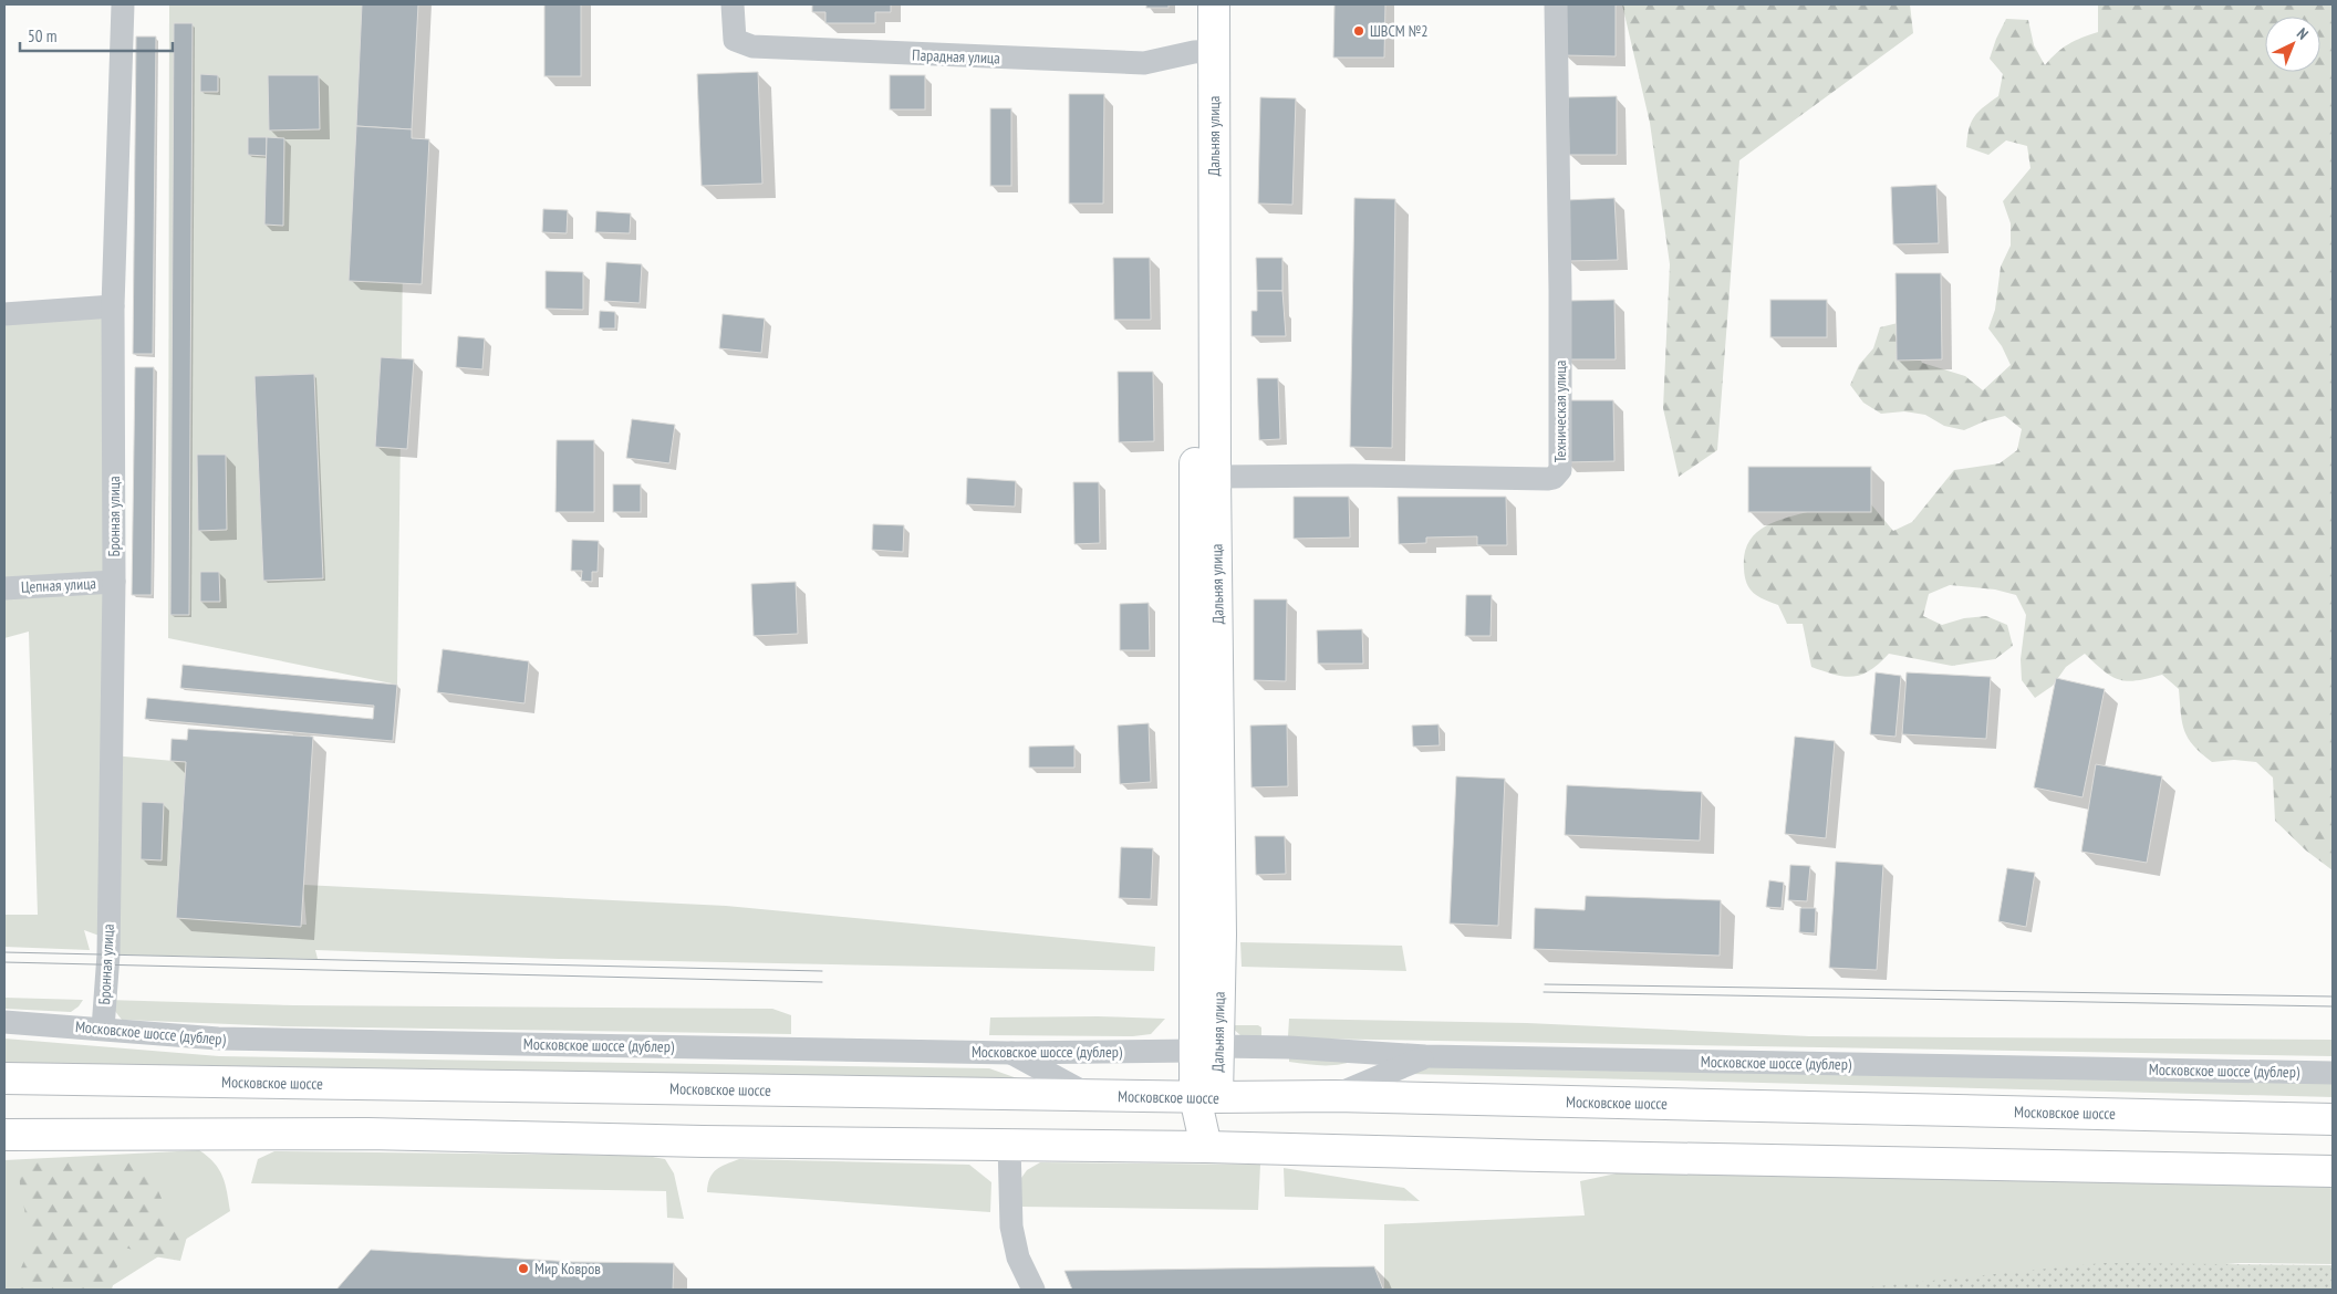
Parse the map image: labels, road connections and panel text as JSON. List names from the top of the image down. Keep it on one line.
{"streets":{"main road":["Дальняя улица","Московское шоссе"],"street":["Парадная улица","Техническая улица","Бронная улица","Цепная улица","Московское шоссе (дублер)"]},"crossings":[["Парадная улица","Дальняя улица"],["Дальняя улица","Техническая улица"],["Дальняя улица","Московское шоссе (дублер)"],["Дальняя улица","Московское шоссе"],["Бронная улица","Цепная улица"],["Бронная улица","Московское шоссе (дублер)"]],"places":["ШВСМ №2","Мир Ковров"],"scale_bar":"50 m","north":"top right"}
